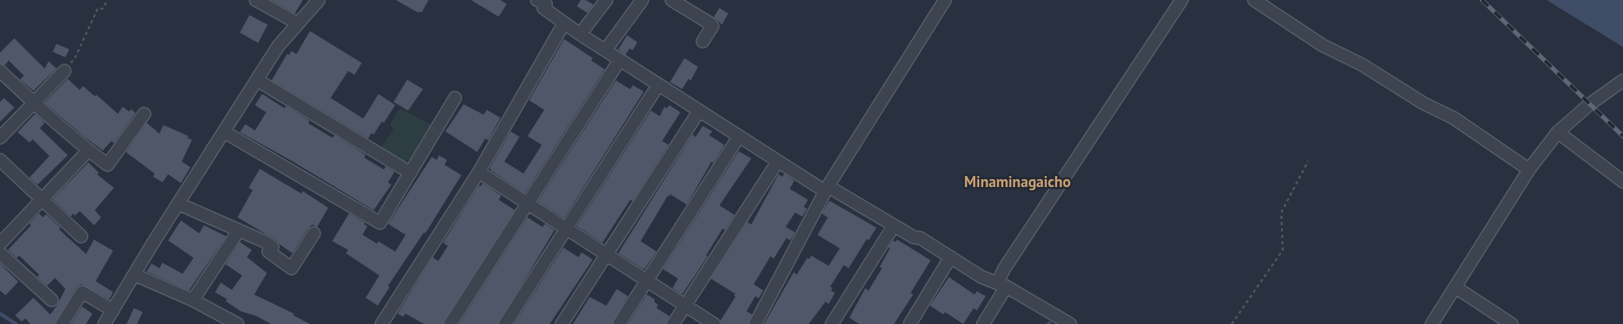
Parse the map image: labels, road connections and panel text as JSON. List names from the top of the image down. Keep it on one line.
{"districts":["Minaminagaicho"]}
